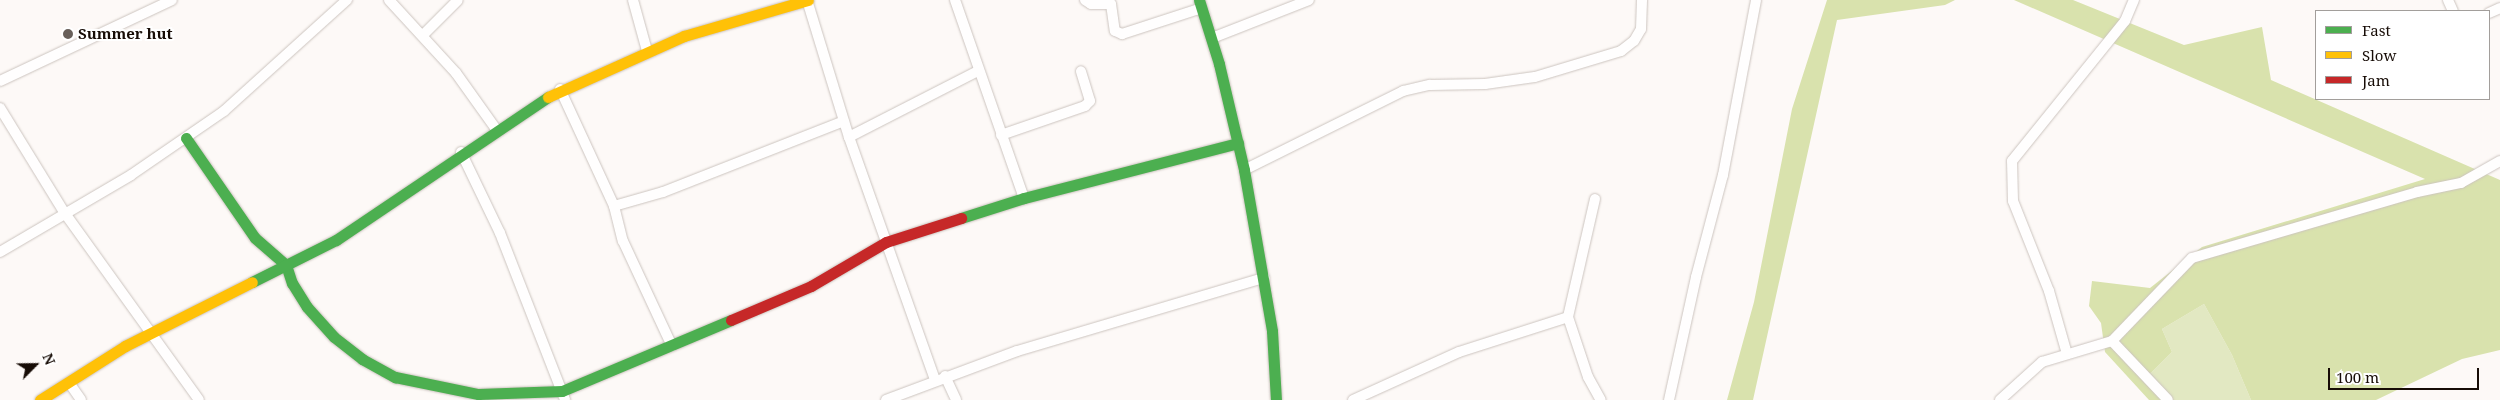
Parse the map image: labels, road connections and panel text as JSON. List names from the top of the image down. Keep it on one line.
{"places":["Summer hut"],"legend":["Fast","Slow","Jam"],"scale_bar":"100 m","north":"top right"}
